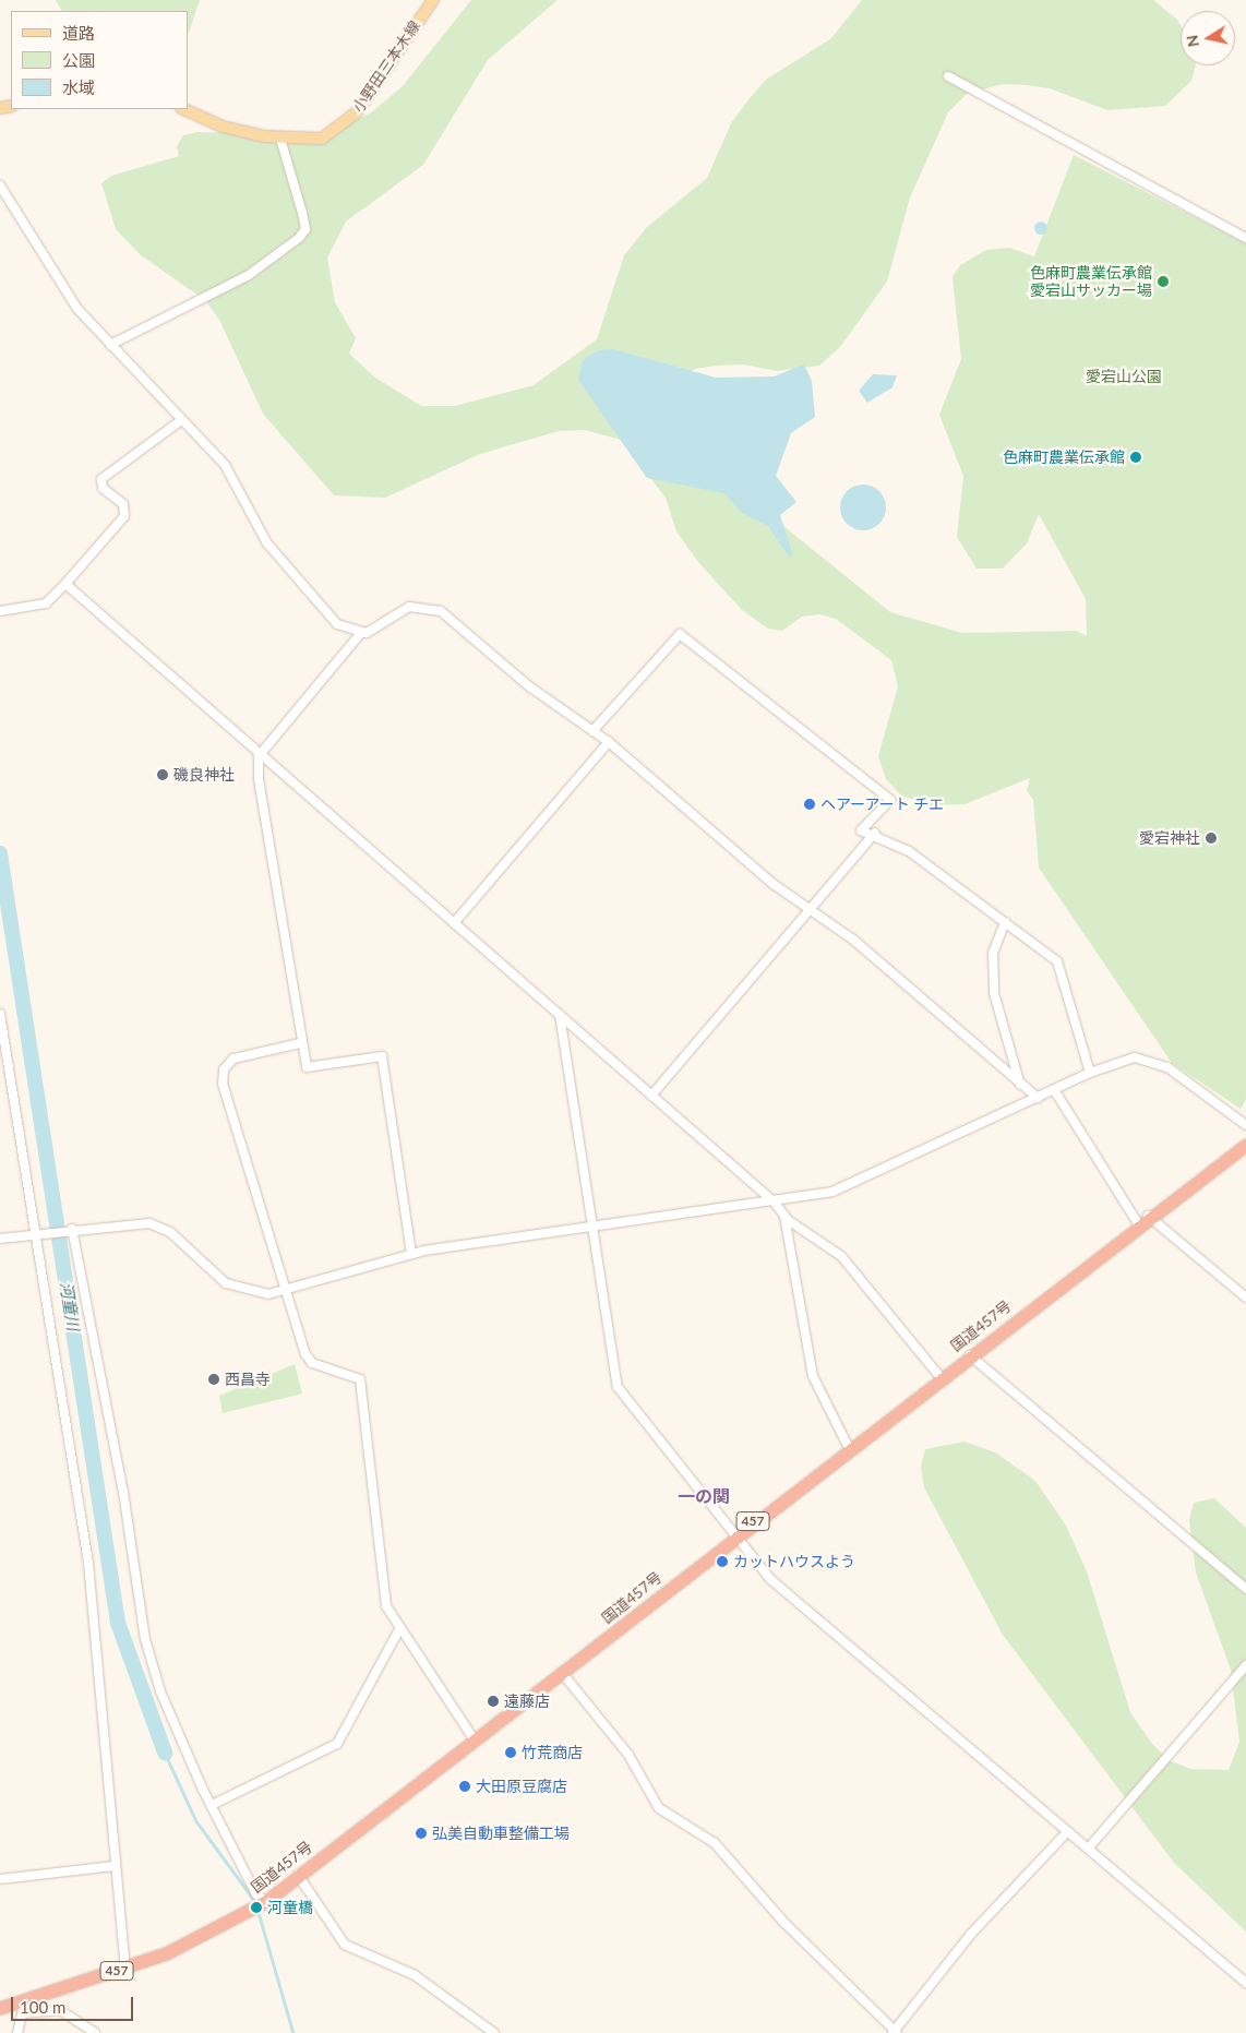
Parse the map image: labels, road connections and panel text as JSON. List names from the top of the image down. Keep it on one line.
{"streets":{"highway":["国道457号","457"],"main road":["小野田三本木線"]},"districts":["一の関"],"water":["河童川"],"parks":["愛宕山公園"],"places":["色麻町農業伝承館 愛宕山サッカー場","色麻町農業伝承館","磯良神社","ヘアーアート チエ","愛宕神社","西昌寺","カットハウスよう","遠藤店","竹荒商店","大田原豆腐店","弘美自動車整備工場","河童橋"],"legend":["道路","公園","水域"],"scale_bar":"100 m","north":"left"}
